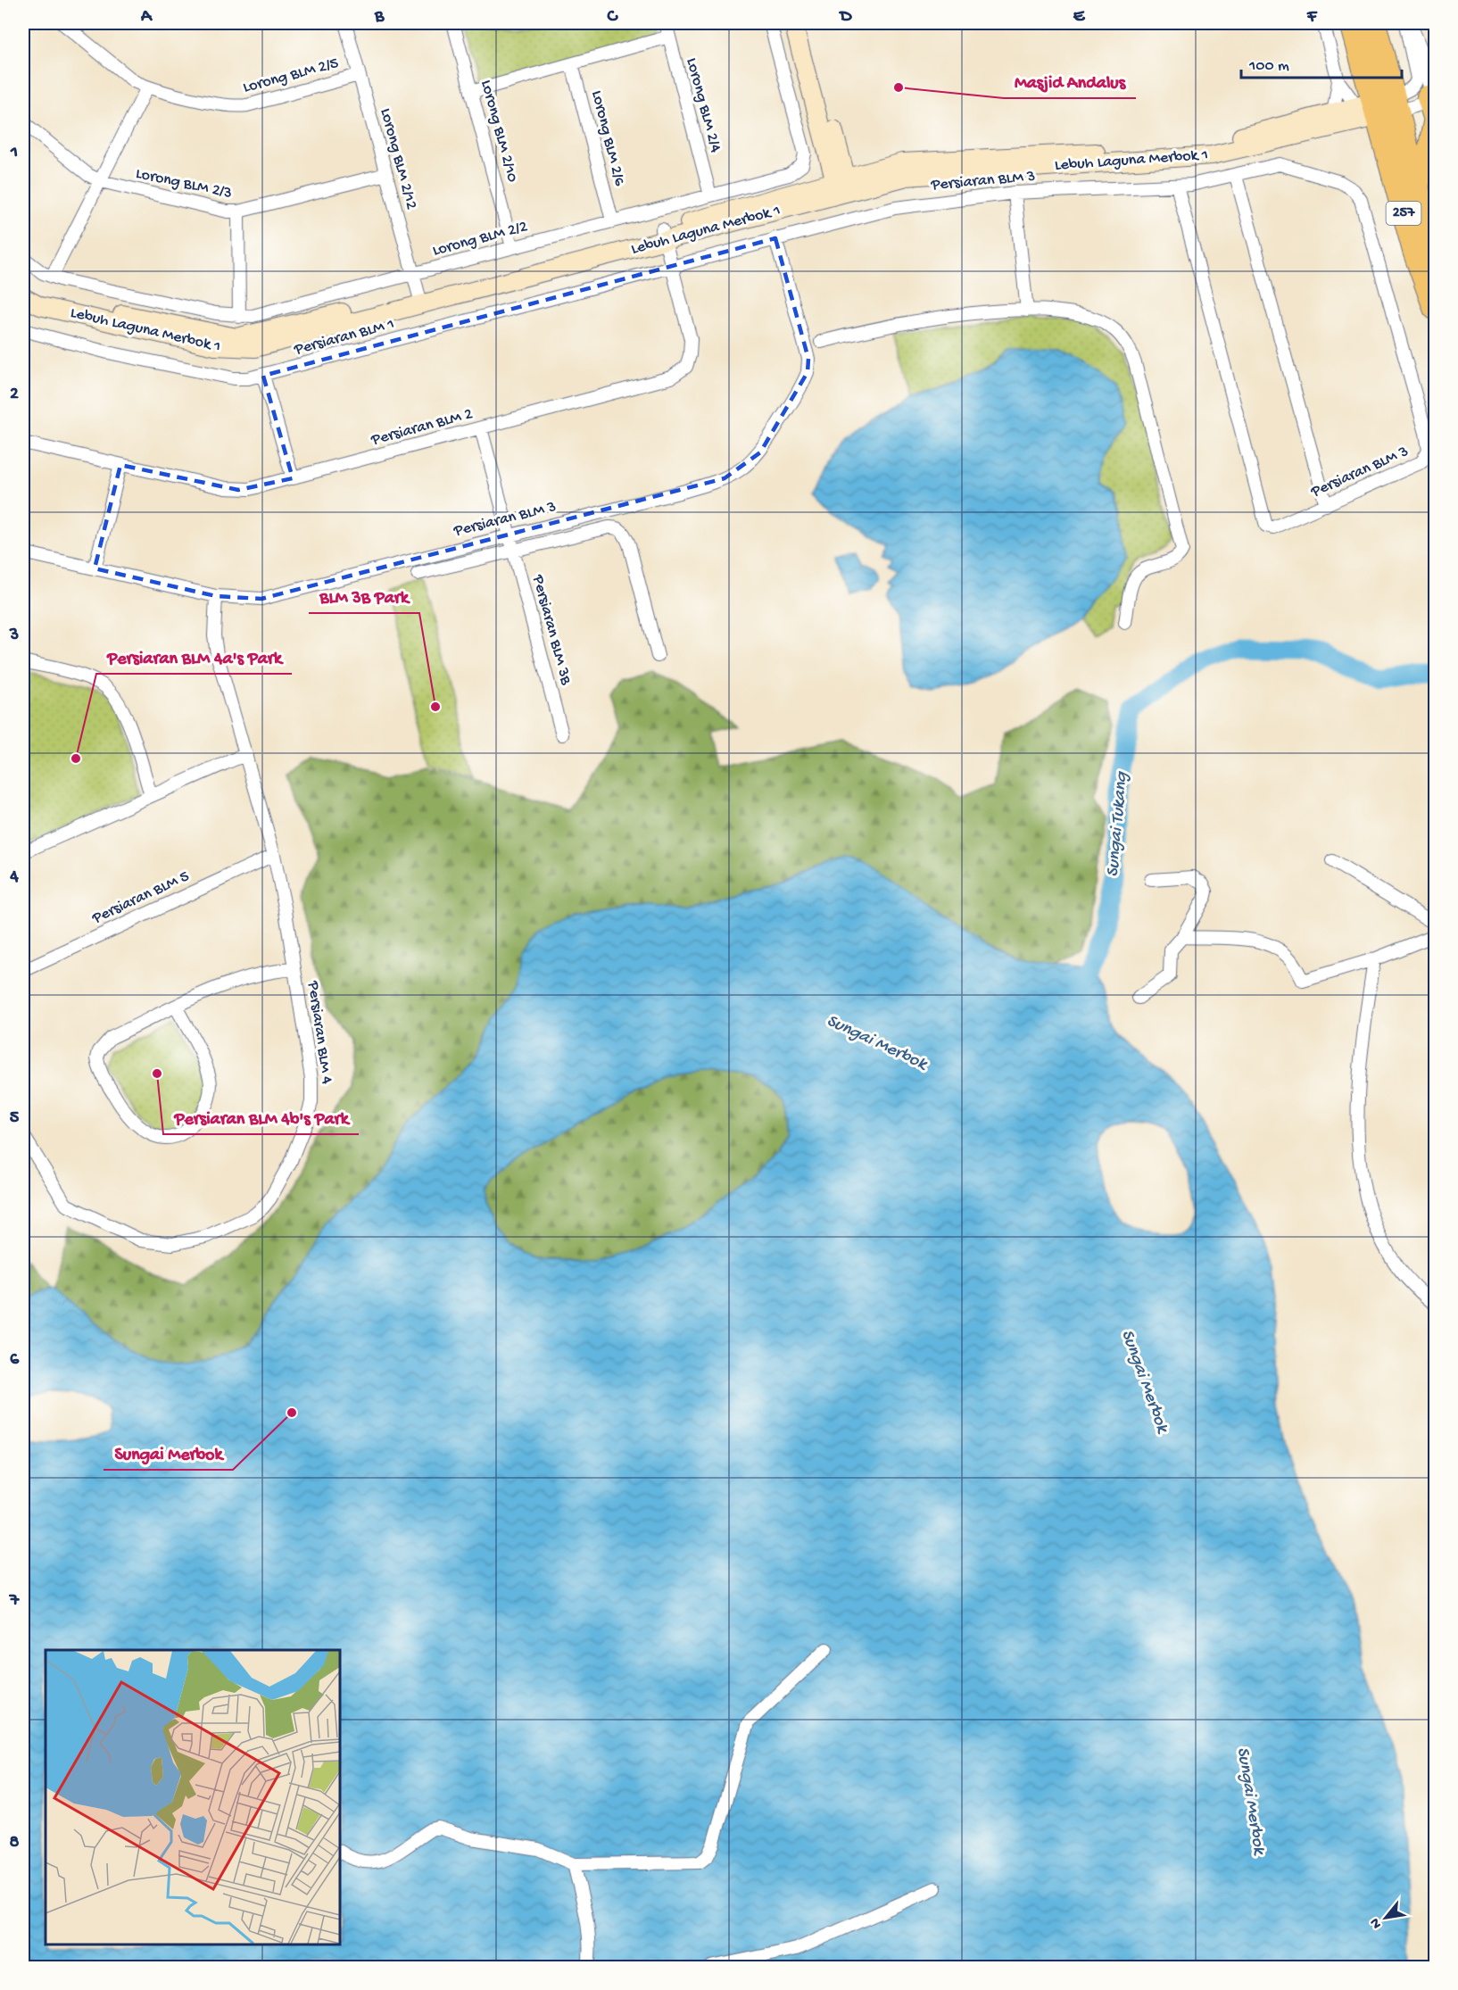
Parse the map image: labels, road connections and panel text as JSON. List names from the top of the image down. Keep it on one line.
{"streets":{"highway":["257"],"street":["Lorong BLM 2/5","Lorong BLM 2/4","Lorong BLM 2/10","Lorong BLM 2/6","Lorong BLM 2/12","Lebuh Laguna Merbok 1","Persiaran BLM 3","Lorong BLM 2/3","Lorong BLM 2/2","Persiaran BLM 1","Persiaran BLM 2","Persiaran BLM 3B","Persiaran BLM 5","Persiaran BLM 4"]},"crossings":[["Lorong BLM 2/5","Lorong BLM 2/12"],["Lorong BLM 2/4","Lorong BLM 2/2"],["Lorong BLM 2/10","Lorong BLM 2/2"],["Lorong BLM 2/6","Lorong BLM 2/2"],["Lorong BLM 2/12","Lebuh Laguna Merbok 1"],["Lorong BLM 2/12","Lorong BLM 2/3"],["Lorong BLM 2/12","Lorong BLM 2/2"],["Lebuh Laguna Merbok 1","257"],["Lebuh Laguna Merbok 1","Persiaran BLM 2"],["Persiaran BLM 3","Persiaran BLM 1"],["Persiaran BLM 3","Persiaran BLM 2"],["Persiaran BLM 3","Persiaran BLM 3B"],["Persiaran BLM 3","Persiaran BLM 4"],["Persiaran BLM 1","Persiaran BLM 2"],["Persiaran BLM 2","Persiaran BLM 3B"],["Persiaran BLM 5","Persiaran BLM 4"]],"water":["Sungai Tukang","Sungai Merbok"],"places":["Masjid Andalus","BLM 3B Park","Persiaran BLM 4a's Park","Persiaran BLM 4b's Park","Sungai Merbok"],"scale_bar":"100 m","north":"bottom left","grid":{"columns":["A","B","C","D","E","F"],"rows":["1","2","3","4","5","6","7","8"]}}
